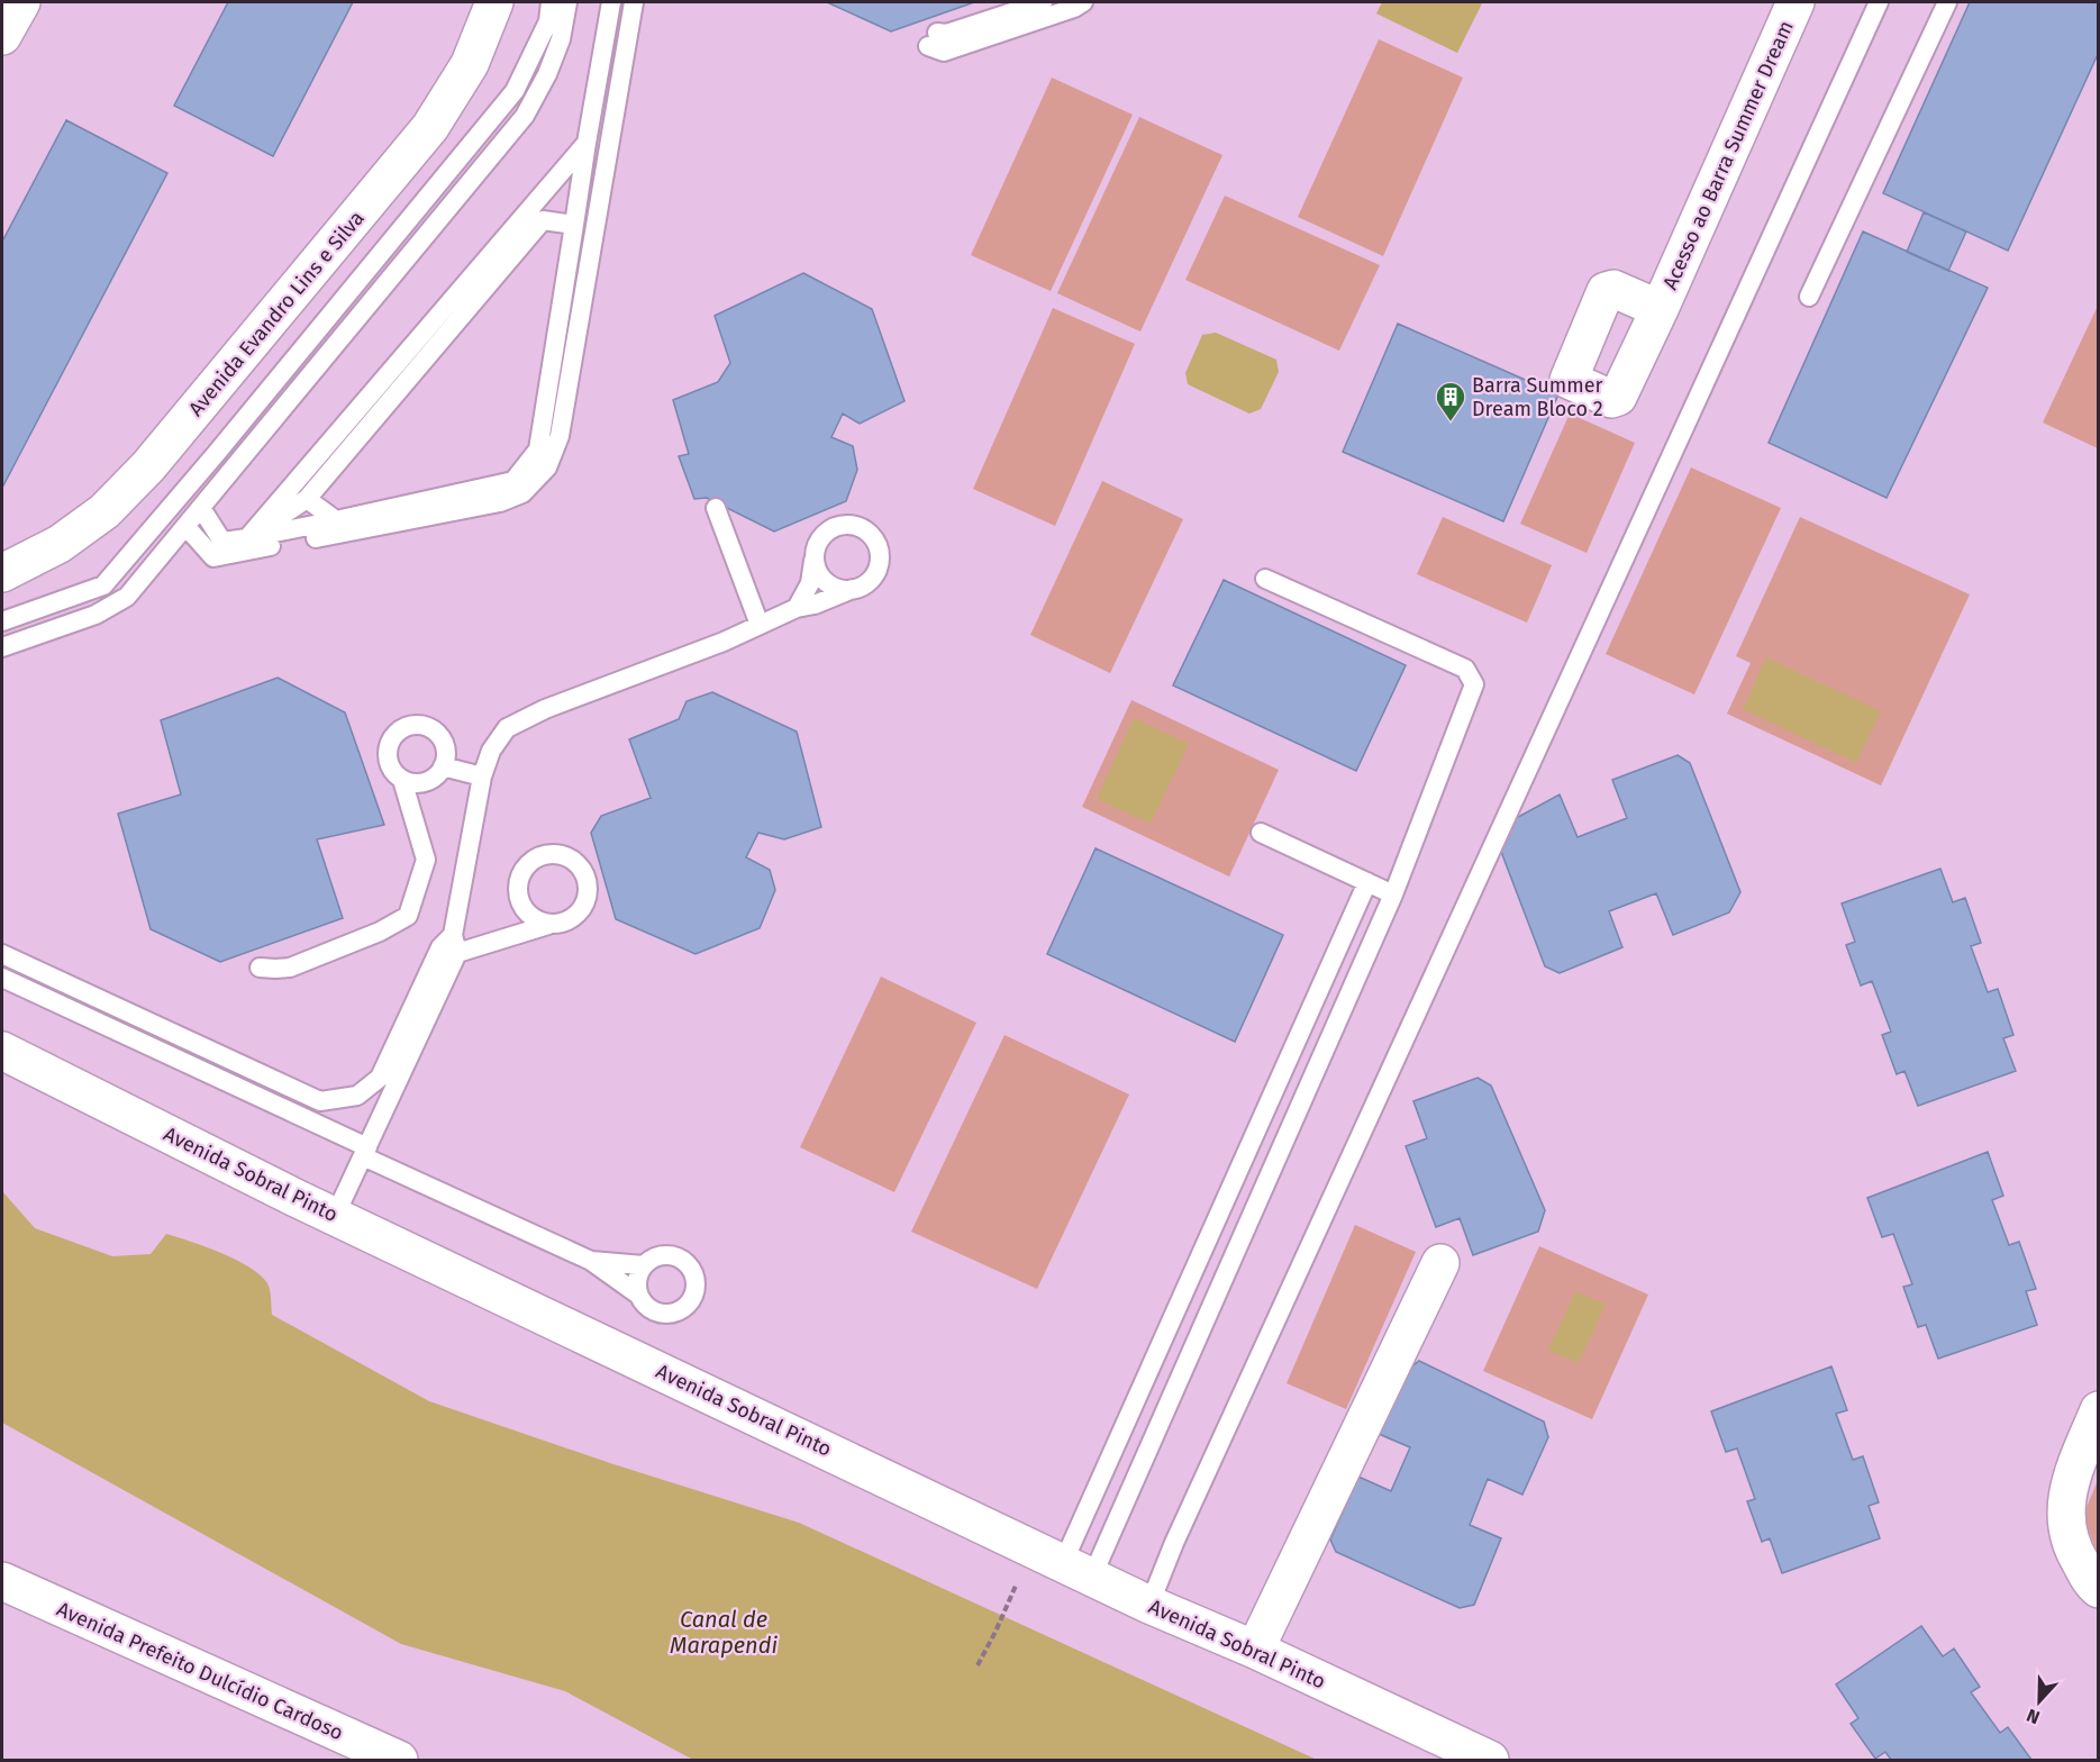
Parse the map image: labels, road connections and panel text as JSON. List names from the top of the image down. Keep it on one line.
{"streets":{"street":["Acesso ao Barra Summer Dream","Avenida Evandro Lins e Silva","Avenida Sobral Pinto","Avenida Prefeito Dulcídio Cardoso"]},"water":["Canal de Marapendi"],"places":{"building":["Barra Summer Dream Bloco 2"]},"north":"bottom"}
